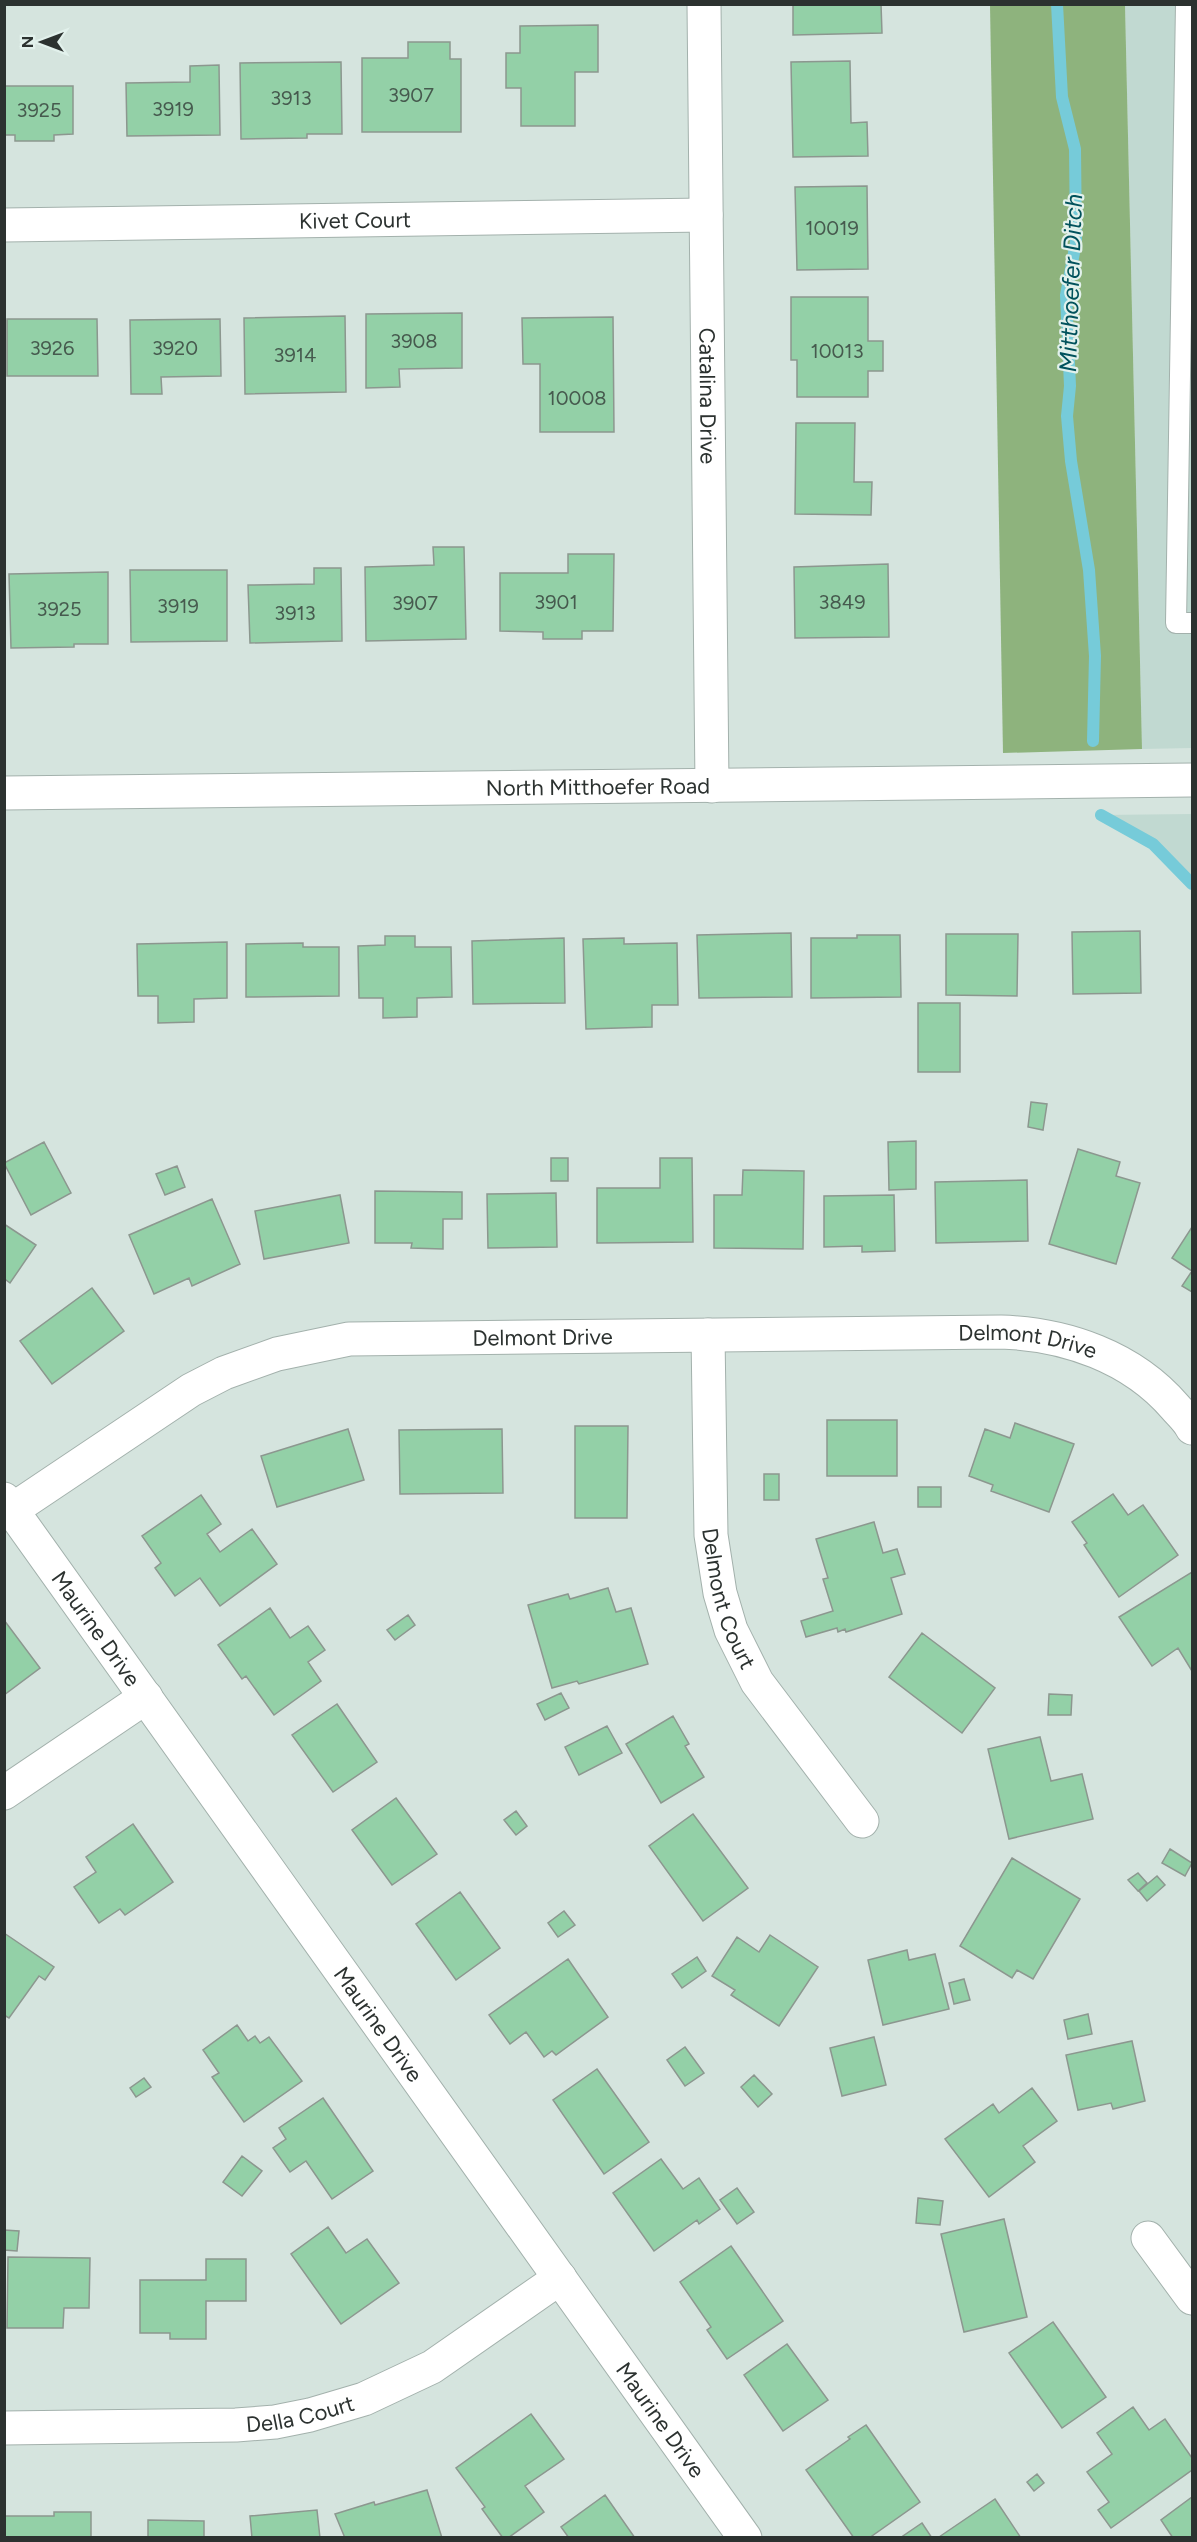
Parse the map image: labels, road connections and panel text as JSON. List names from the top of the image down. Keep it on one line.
{"streets":{"street":["Kivet Court","Catalina Drive","North Mitthoefer Road","Delmont Drive","Delmont Court","Maurine Drive","Della Court"]},"crossings":[["Kivet Court","Catalina Drive"],["Catalina Drive","North Mitthoefer Road"],["Delmont Drive","Delmont Court"],["Delmont Drive","Maurine Drive"],["Maurine Drive","Della Court"]],"water":["Mitthoefer Ditch"],"house_numbers":["3907","3913","3919","3925","10019","3908","3926","3920","10013","3914","10008","3901","3849","3907","3919","3925","3913"],"north":"left"}
